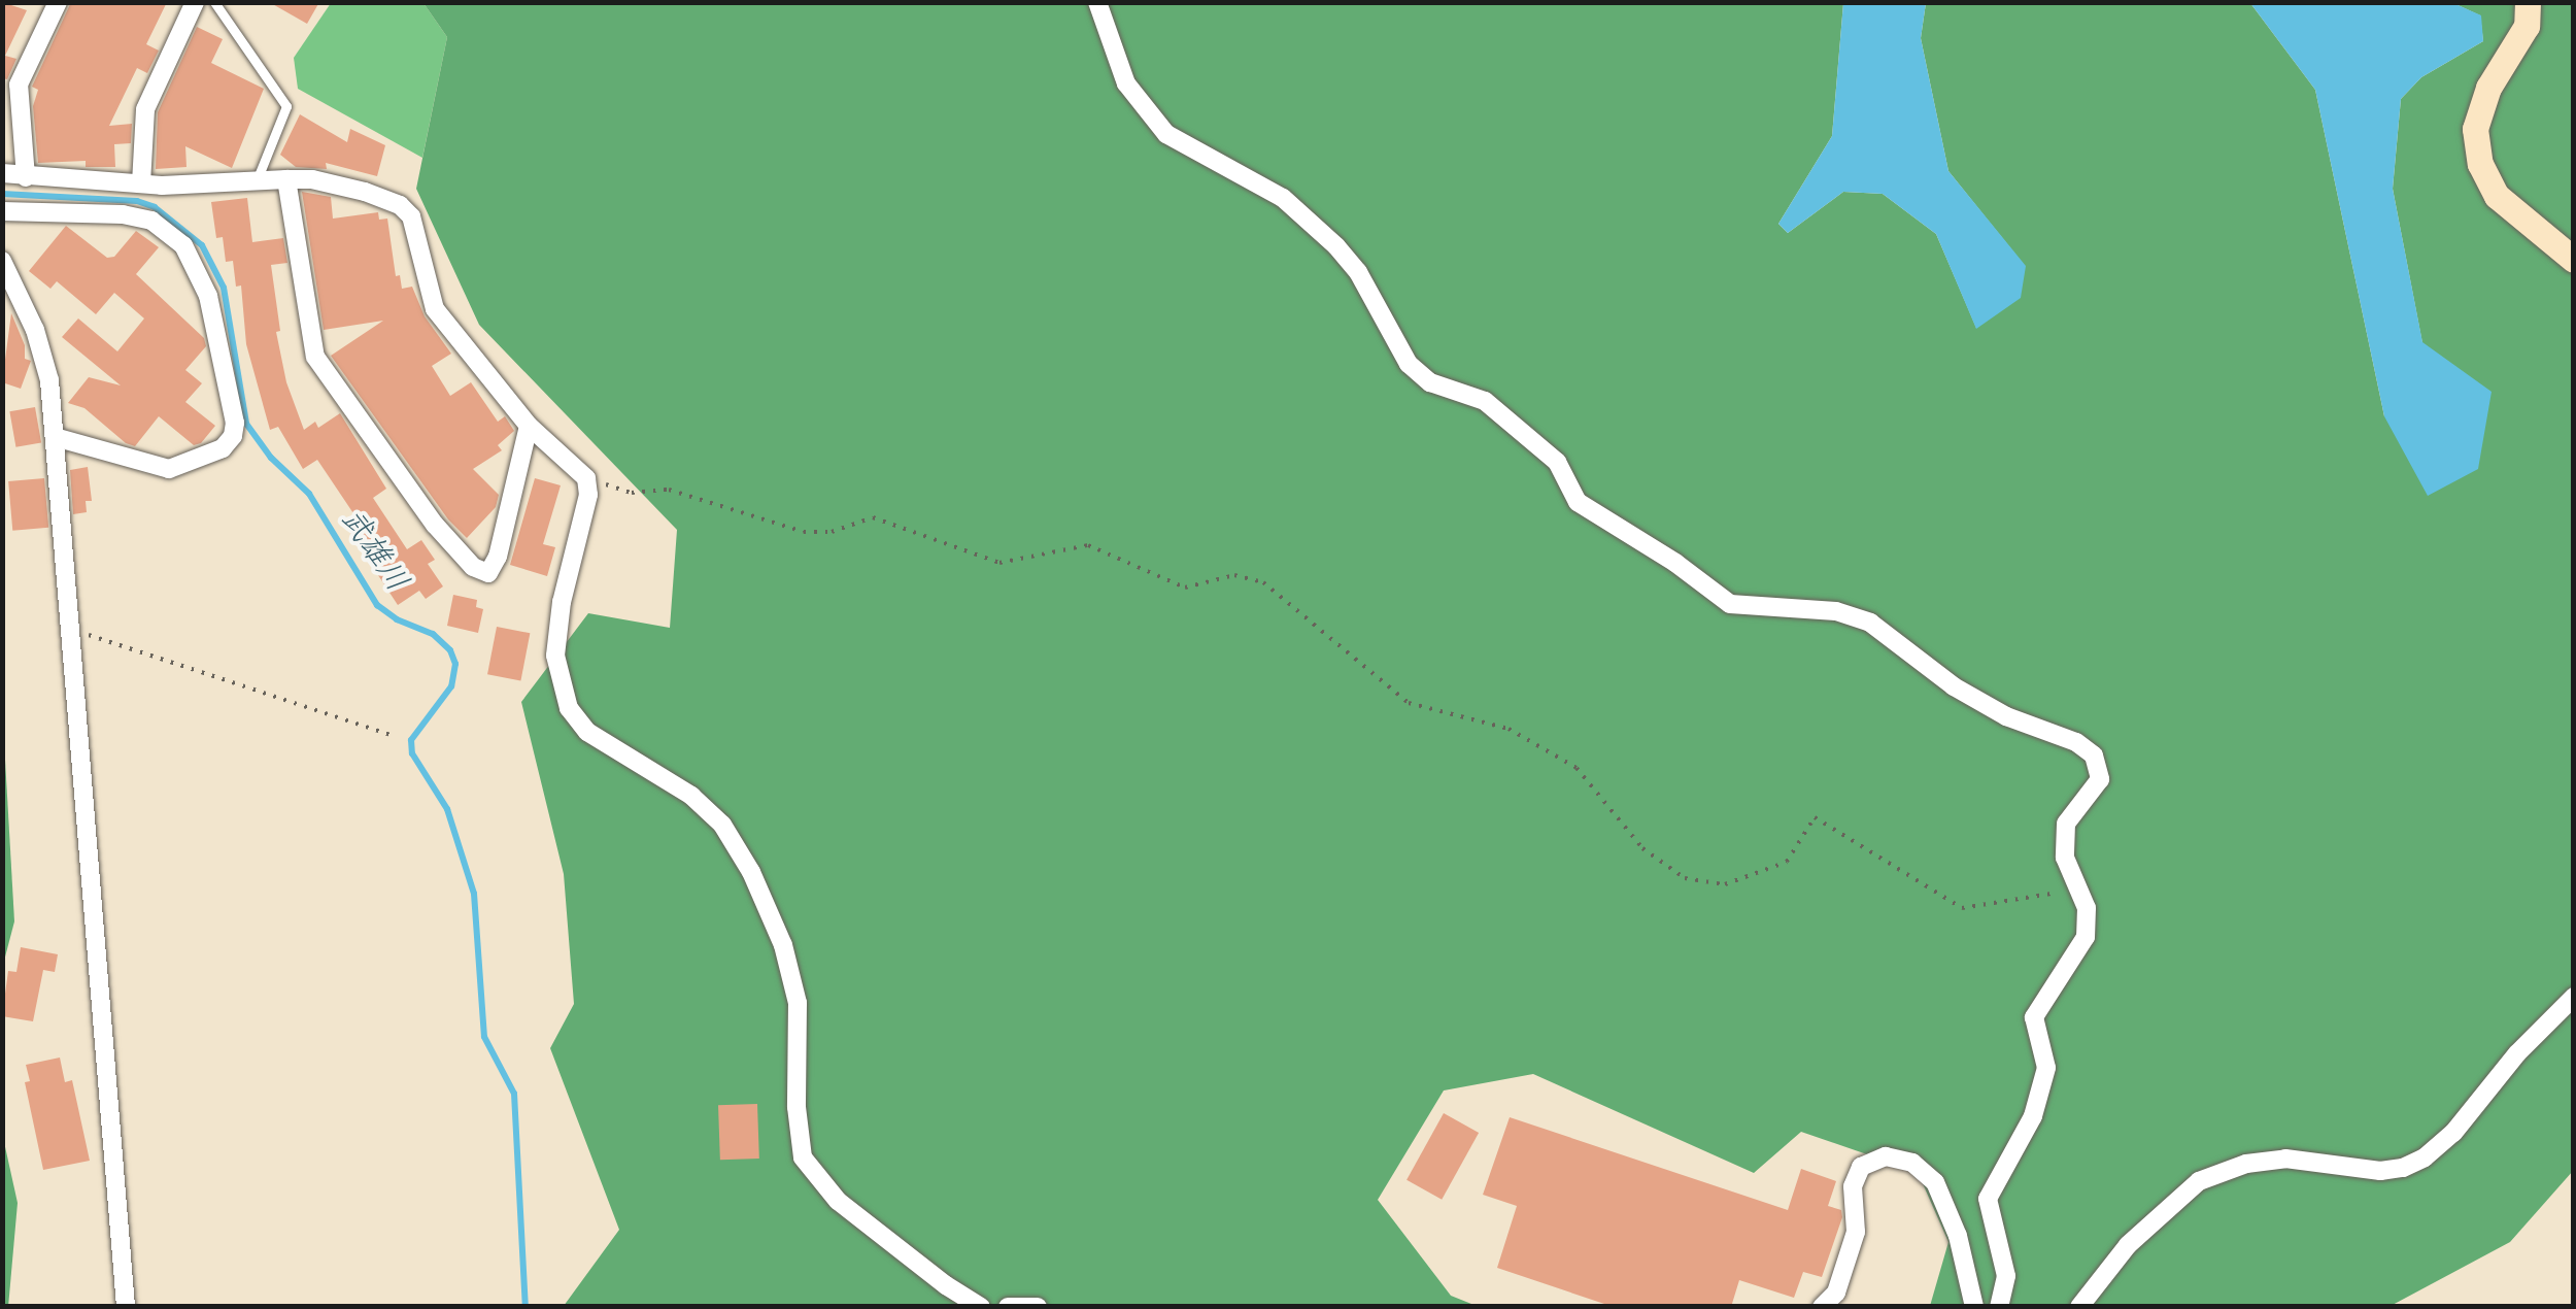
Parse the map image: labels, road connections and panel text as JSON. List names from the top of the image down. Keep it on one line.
{"water":["武雄川"]}
